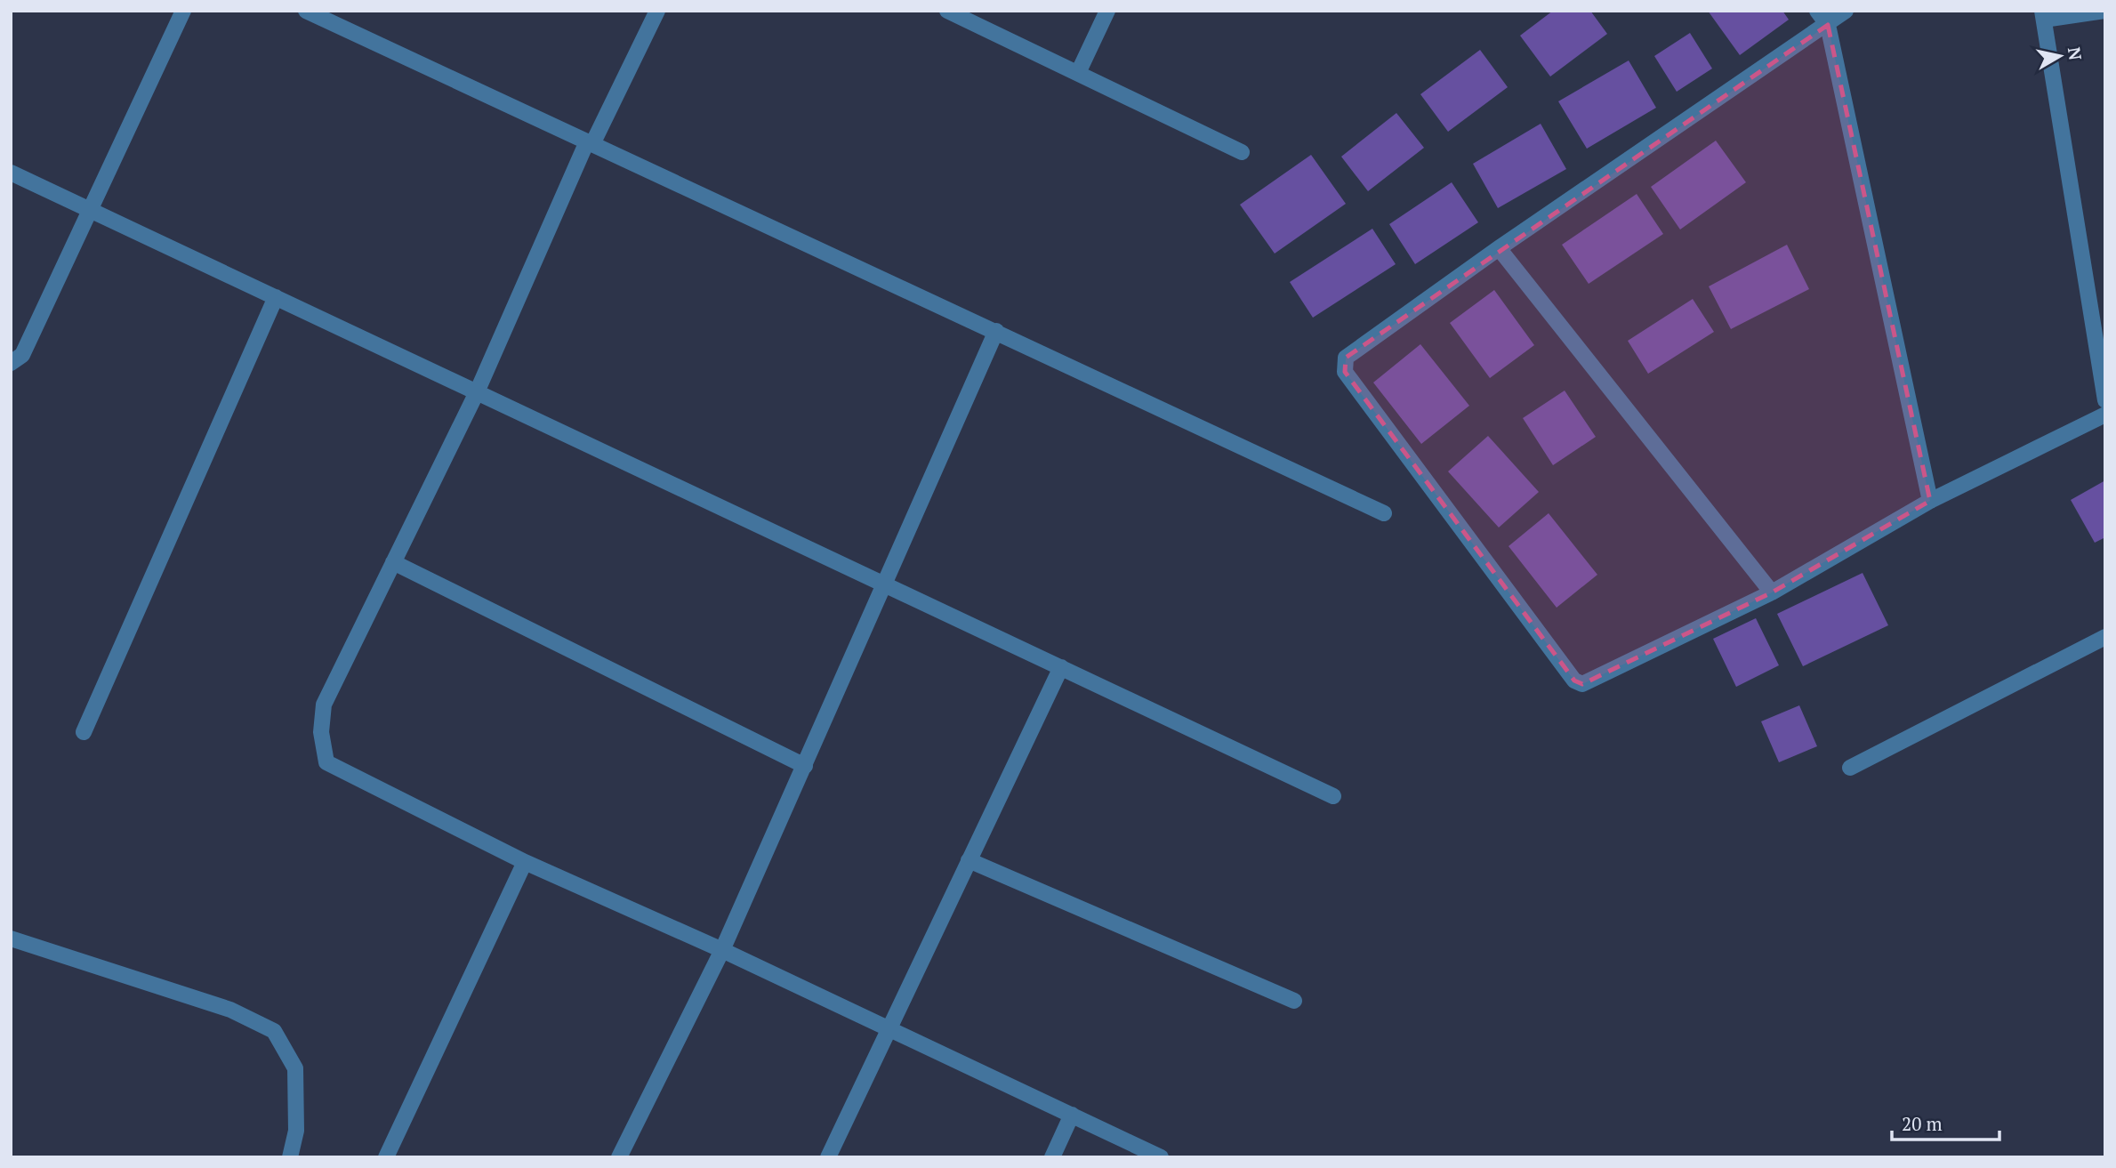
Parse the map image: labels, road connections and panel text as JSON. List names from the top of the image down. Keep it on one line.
{"scale_bar":"20 m","north":"right"}
